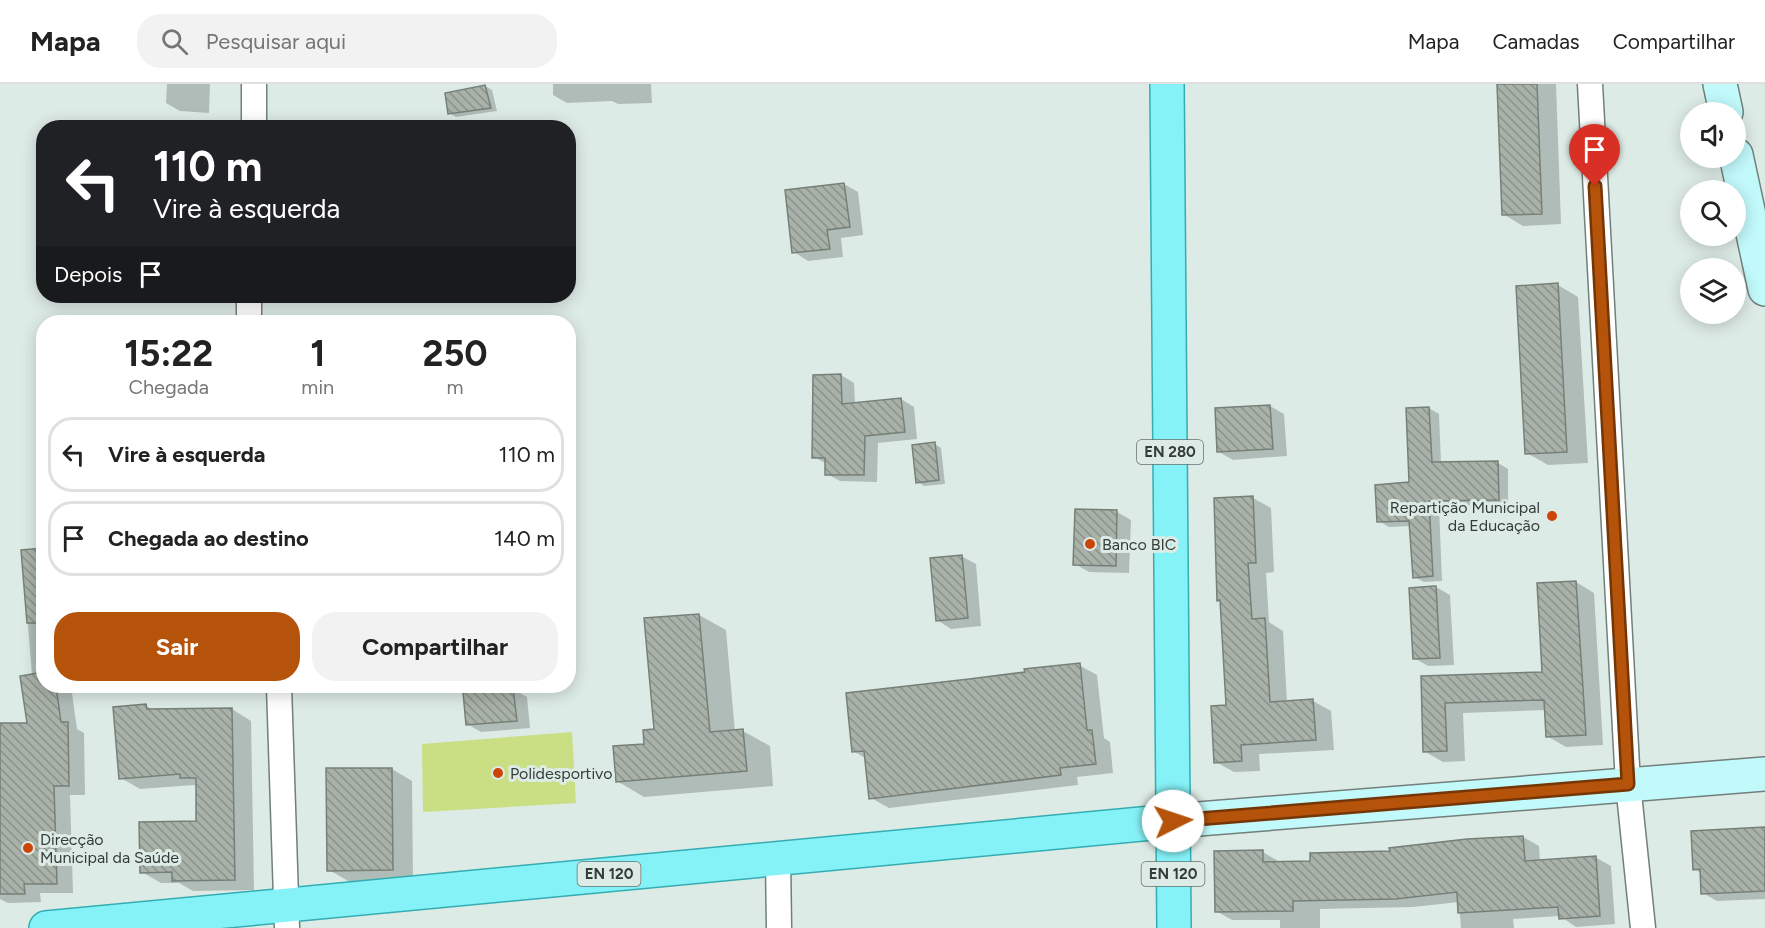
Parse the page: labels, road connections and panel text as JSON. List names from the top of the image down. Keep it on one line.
{"streets":{"main road":["EN 280","EN 120"]},"crossings":[["EN 280","EN 120"]],"places":["Repartição Municipal da Educação","Banco BIC","Polidesportivo","Direcção Municipal da Saúde"],"page":{"header":"Mapa","search":"Pesquisar aqui","nav":["Mapa","Camadas","Compartilhar"],"turn":["110 m","Vire à esquerda"],"then":"Depois","eta":["15:22","Chegada","1","min","250","m"],"list":[{"name":"Vire à esquerda","value":"110 m"},{"name":"Chegada ao destino","value":"140 m"}],"buttons":["Sair","Compartilhar"]}}
